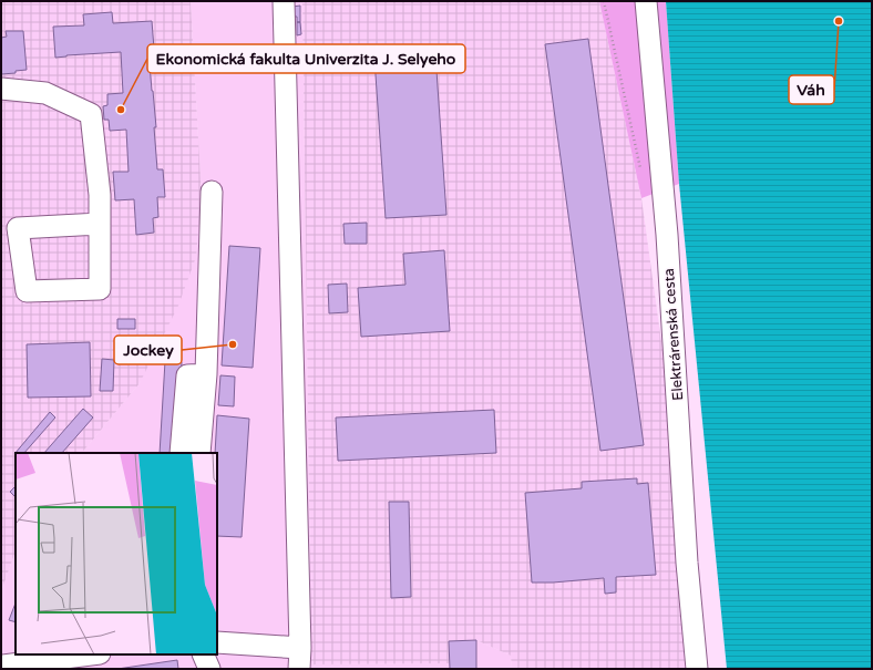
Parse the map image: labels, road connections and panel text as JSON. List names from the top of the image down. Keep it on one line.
{"streets":{"street":["Elektrárenská cesta"]},"places":["Váh","Ekonomická fakulta Univerzita J. Selyeho","Jockey"]}
